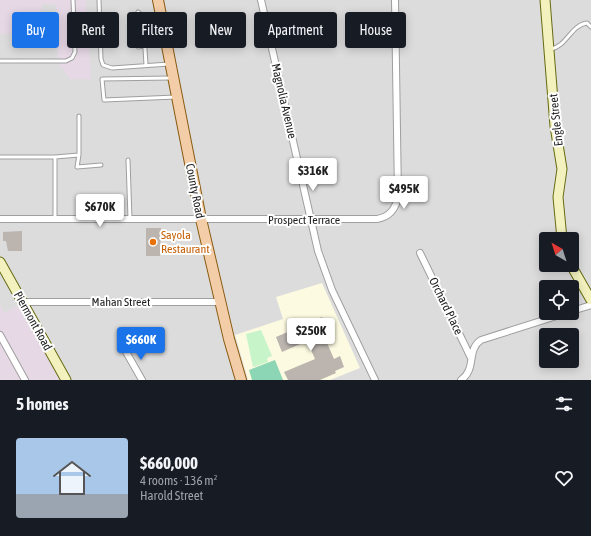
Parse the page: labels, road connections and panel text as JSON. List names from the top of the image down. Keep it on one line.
{"streets":{"main road":["County Road"],"street":["Magnolia Avenue","Engle Street","Prospect Terrace","Mahan Street","Orchard Place","Piermont Road"]},"crossings":[["Magnolia Avenue","Prospect Terrace"],["County Road","Prospect Terrace"],["County Road","Mahan Street"],["Mahan Street","Piermont Road"]],"places":["Sayola Restaurant"],"north":"top left","page":{"chip":["Buy","Rent","Filters","New","Apartment","House"],"price":["$316K","$495K","$670K","$250K","$660K"],"heading":"5 homes","list":[{"name":"$660,000","note":"4 rooms · 136 m² · Harold Street"}]}}
